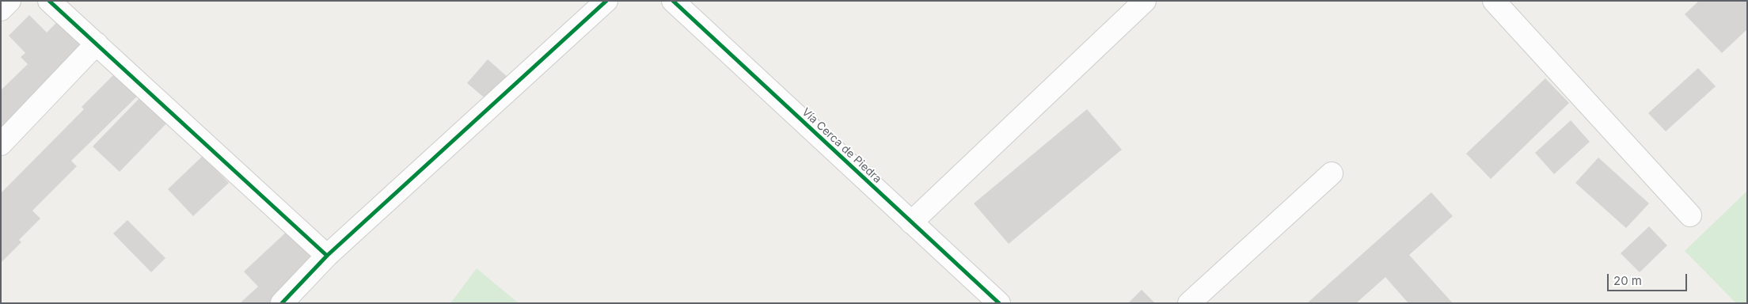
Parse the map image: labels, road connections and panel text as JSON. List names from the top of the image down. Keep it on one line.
{"streets":{"street":["Vía Cerca de Piedra"]},"scale_bar":"20 m"}
